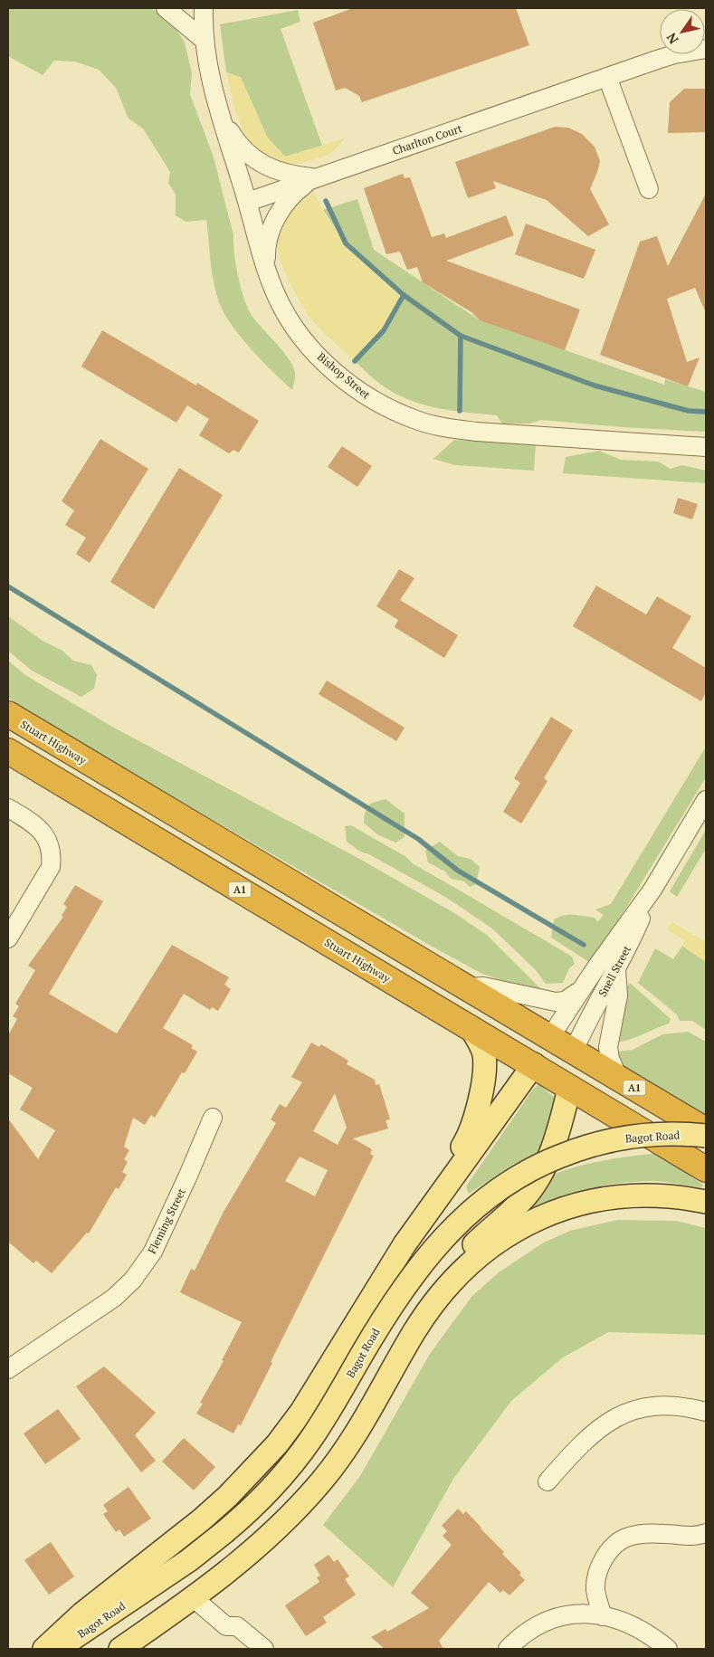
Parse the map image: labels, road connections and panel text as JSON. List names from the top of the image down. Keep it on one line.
{"streets":{"highway":["Stuart Highway","A1"],"main road":["Bagot Road"],"street":["Charlton Court","Bishop Street","Snell Street","Fleming Street"]},"crossings":[["Charlton Court","Bishop Street"],["Stuart Highway","Snell Street"],["Stuart Highway","Bagot Road"]],"north":"bottom left"}
